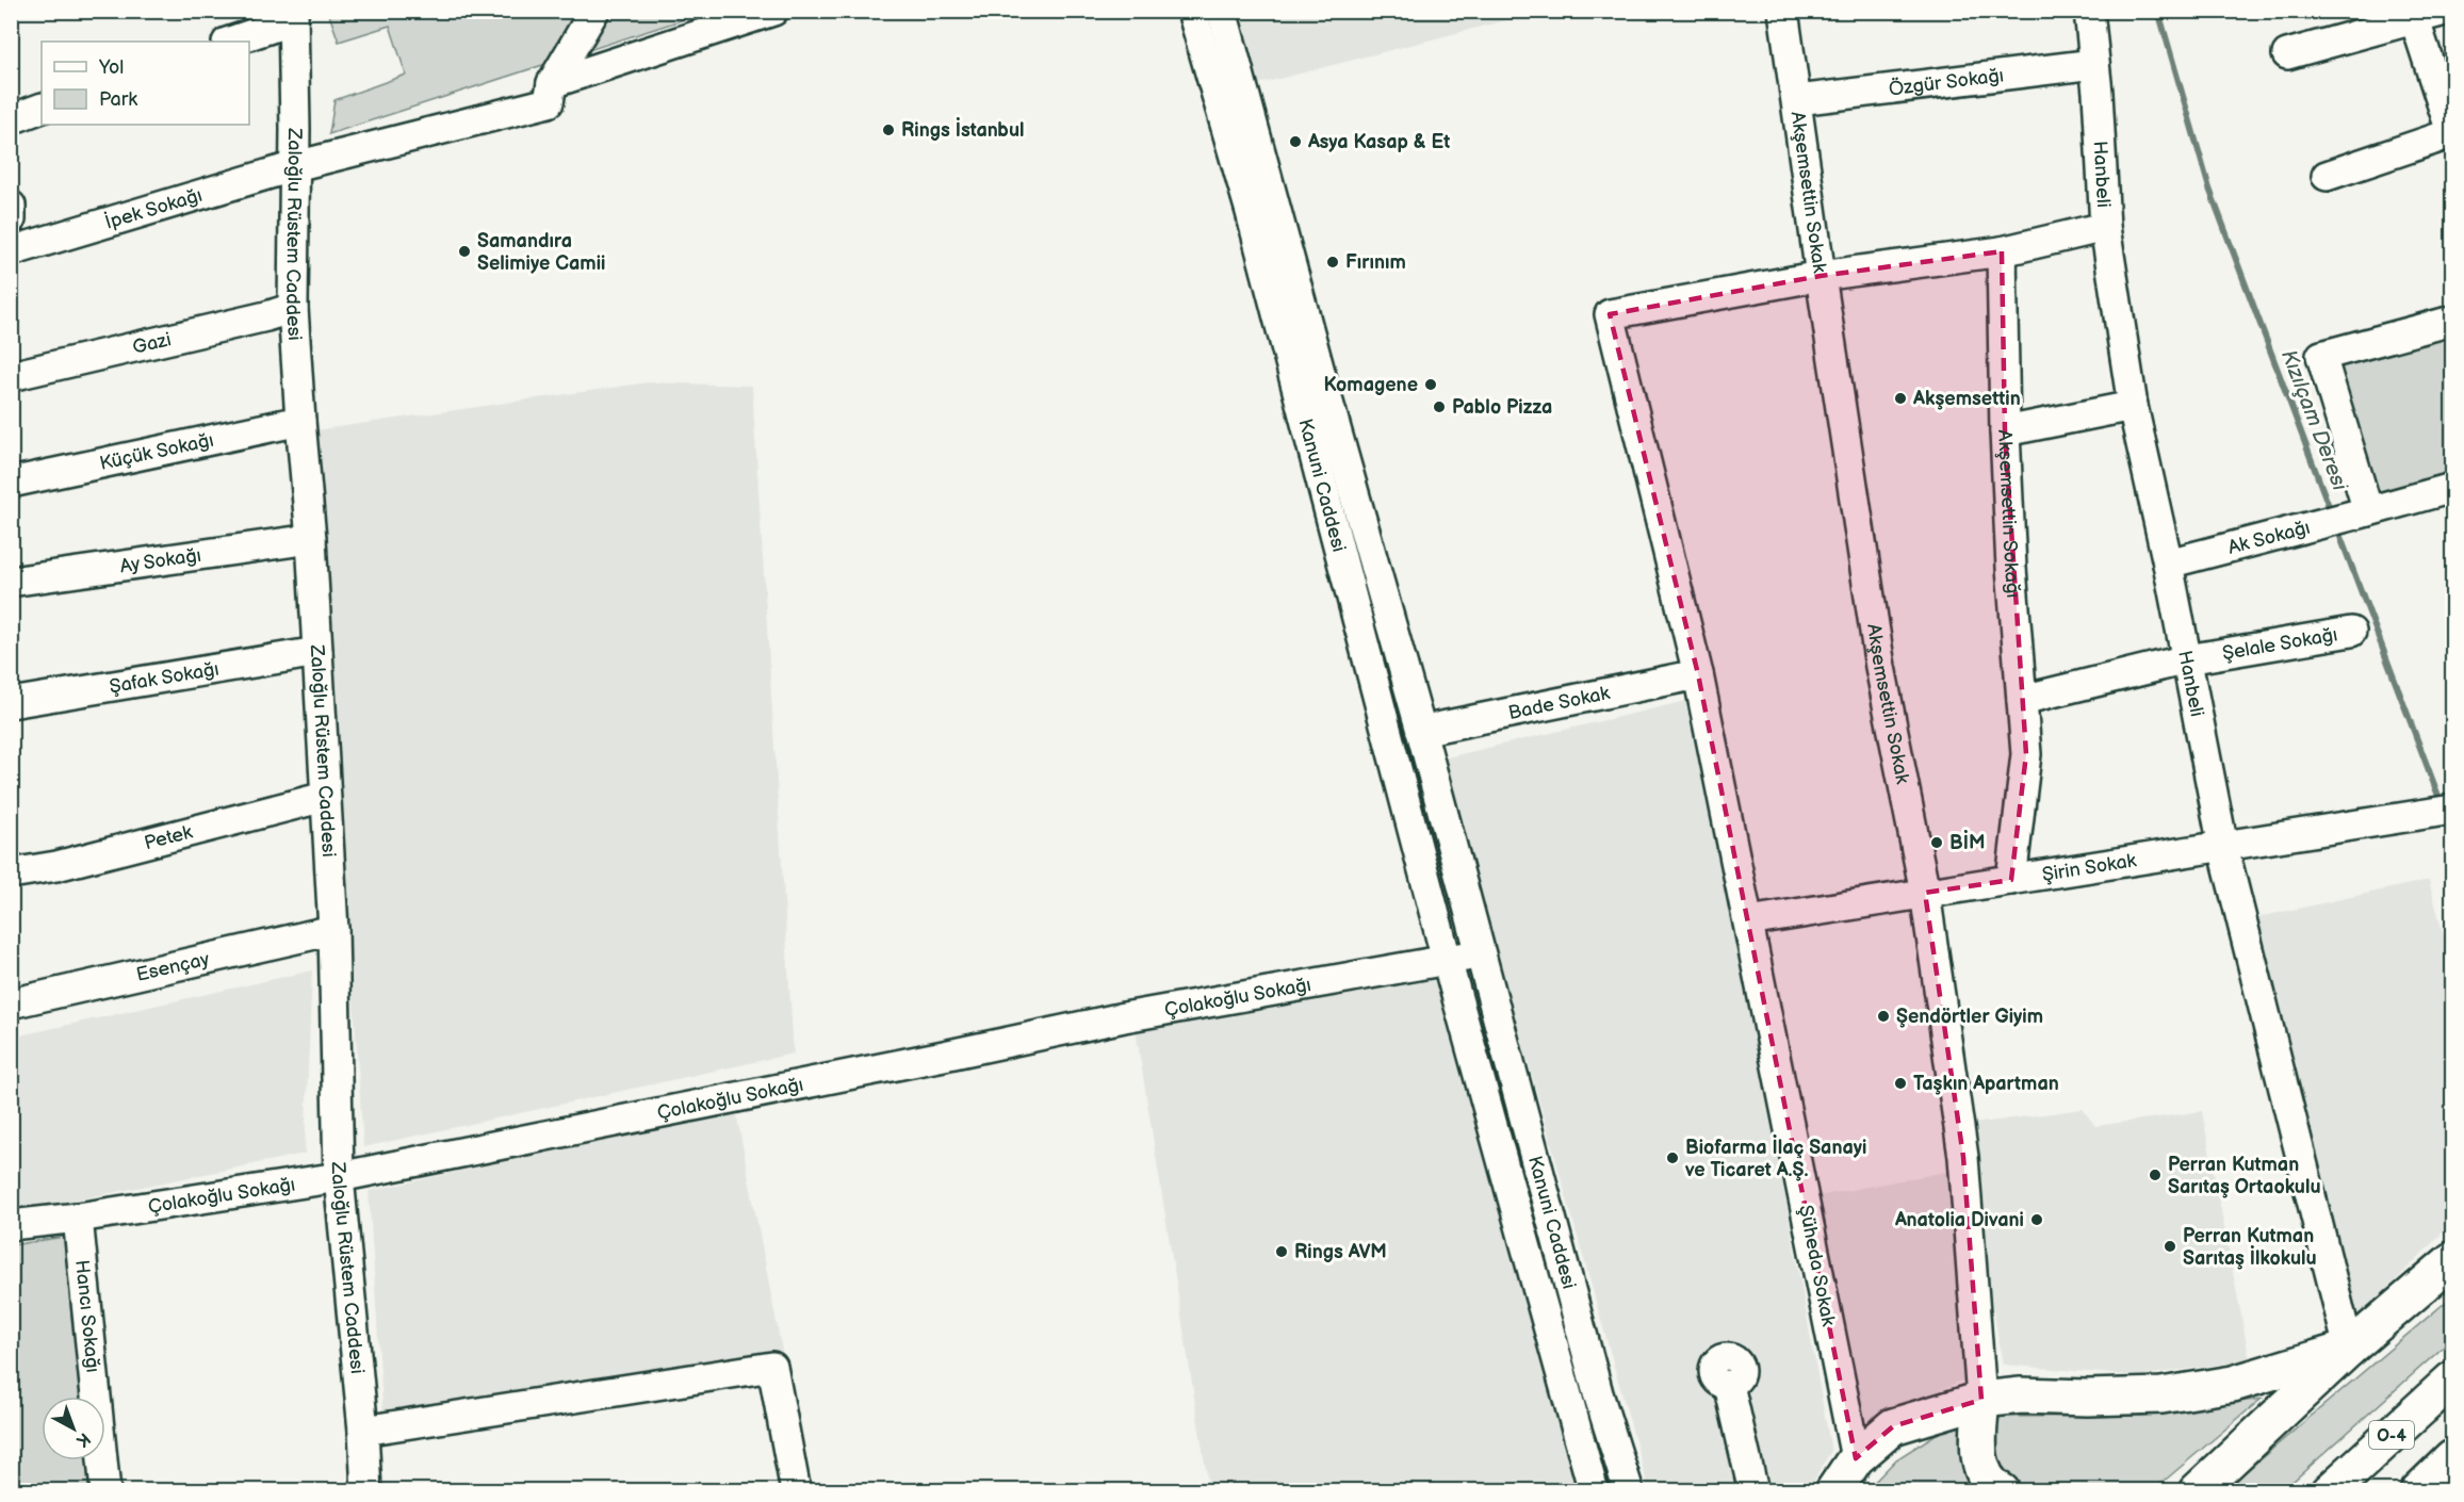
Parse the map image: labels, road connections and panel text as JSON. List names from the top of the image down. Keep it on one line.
{"streets":{"main road":["O-4"],"street":["Özgür Sokağı","Hanbeli","Akşemsettin Sokak","İpek Sokağı","Zaloğlu Rüstem Caddesi","Gazi","Küçük Sokağı","Kanuni Caddesi","Akşemsettin Sokağı","Ak Sokağı","Ay Sokağı","Şelale Sokağı","Şafak Sokağı","Bade Sokak","Petek","Şirin Sokak","Esençay","Çolakoğlu Sokağı","Şüheda Sokak","Hancı Sokağı"]},"crossings":[["Özgür Sokağı","Hanbeli"],["Özgür Sokağı","Akşemsettin Sokak"],["Hanbeli","Ak Sokağı"],["Hanbeli","Şelale Sokağı"],["Hanbeli","Şirin Sokak"],["Akşemsettin Sokak","Şirin Sokak"],["Akşemsettin Sokak","Şüheda Sokak"],["İpek Sokağı","Zaloğlu Rüstem Caddesi"],["Zaloğlu Rüstem Caddesi","Gazi"],["Zaloğlu Rüstem Caddesi","Küçük Sokağı"],["Zaloğlu Rüstem Caddesi","Ay Sokağı"],["Zaloğlu Rüstem Caddesi","Şafak Sokağı"],["Zaloğlu Rüstem Caddesi","Petek"],["Zaloğlu Rüstem Caddesi","Esençay"],["Zaloğlu Rüstem Caddesi","Çolakoğlu Sokağı"],["Kanuni Caddesi","Bade Sokak"],["Kanuni Caddesi","Çolakoğlu Sokağı"],["Akşemsettin Sokağı","Şelale Sokağı"],["Akşemsettin Sokağı","Şirin Sokak"],["Bade Sokak","Şüheda Sokak"],["Şirin Sokak","Şüheda Sokak"],["Çolakoğlu Sokağı","Hancı Sokağı"]],"water":["Kızılçam Deresi"],"places":["Rings İstanbul","Asya Kasap & Et","Samandıra Selimiye Camii","Fırınım","Komagene","Akşemsettin","Pablo Pizza","BİM","Şendörtler Giyim","Taşkın Apartman","Biofarma İlaç Sanayi ve Ticaret A.Ş.","Perran Kutman Sarıtaş Ortaokulu","Anatolia Divani","Perran Kutman Sarıtaş İlkokulu","Rings AVM"],"legend":["Yol","Park"],"north":"bottom right"}
